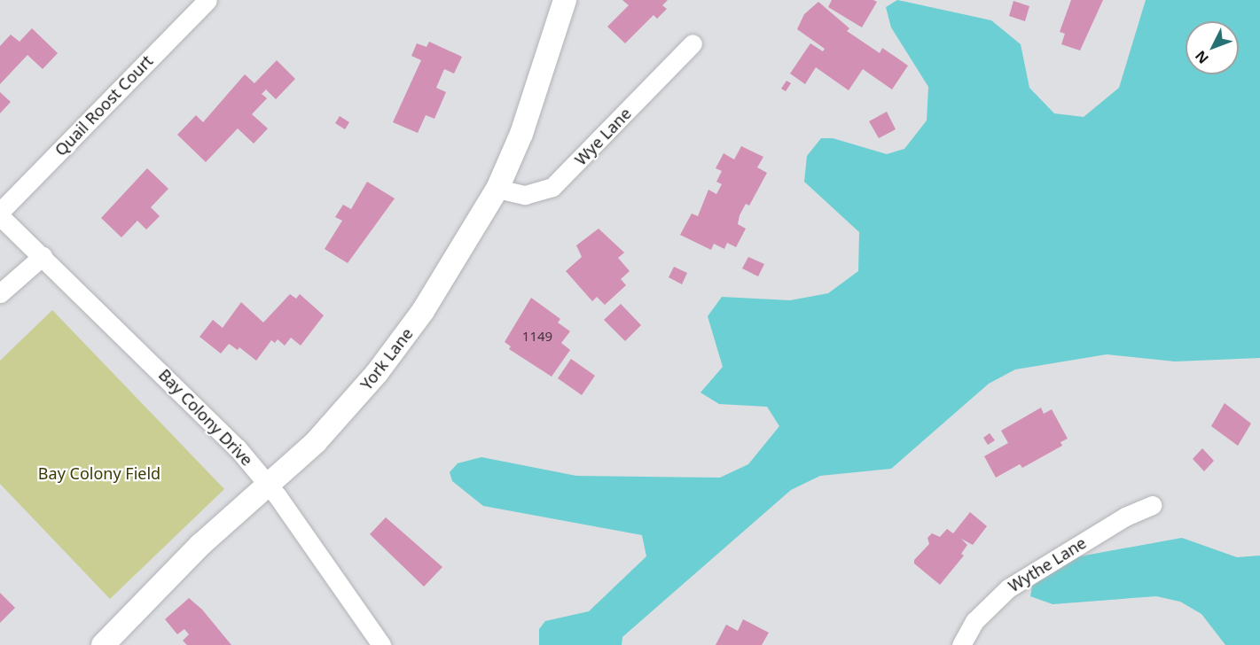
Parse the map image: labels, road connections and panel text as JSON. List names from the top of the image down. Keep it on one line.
{"streets":{"street":["Quail Roost Court","Wye Lane","York Lane","Bay Colony Drive","Wythe Lane"]},"crossings":[["Wye Lane","York Lane"],["York Lane","Bay Colony Drive"]],"parks":["Bay Colony Field"],"house_numbers":["1149"],"north":"bottom left"}
